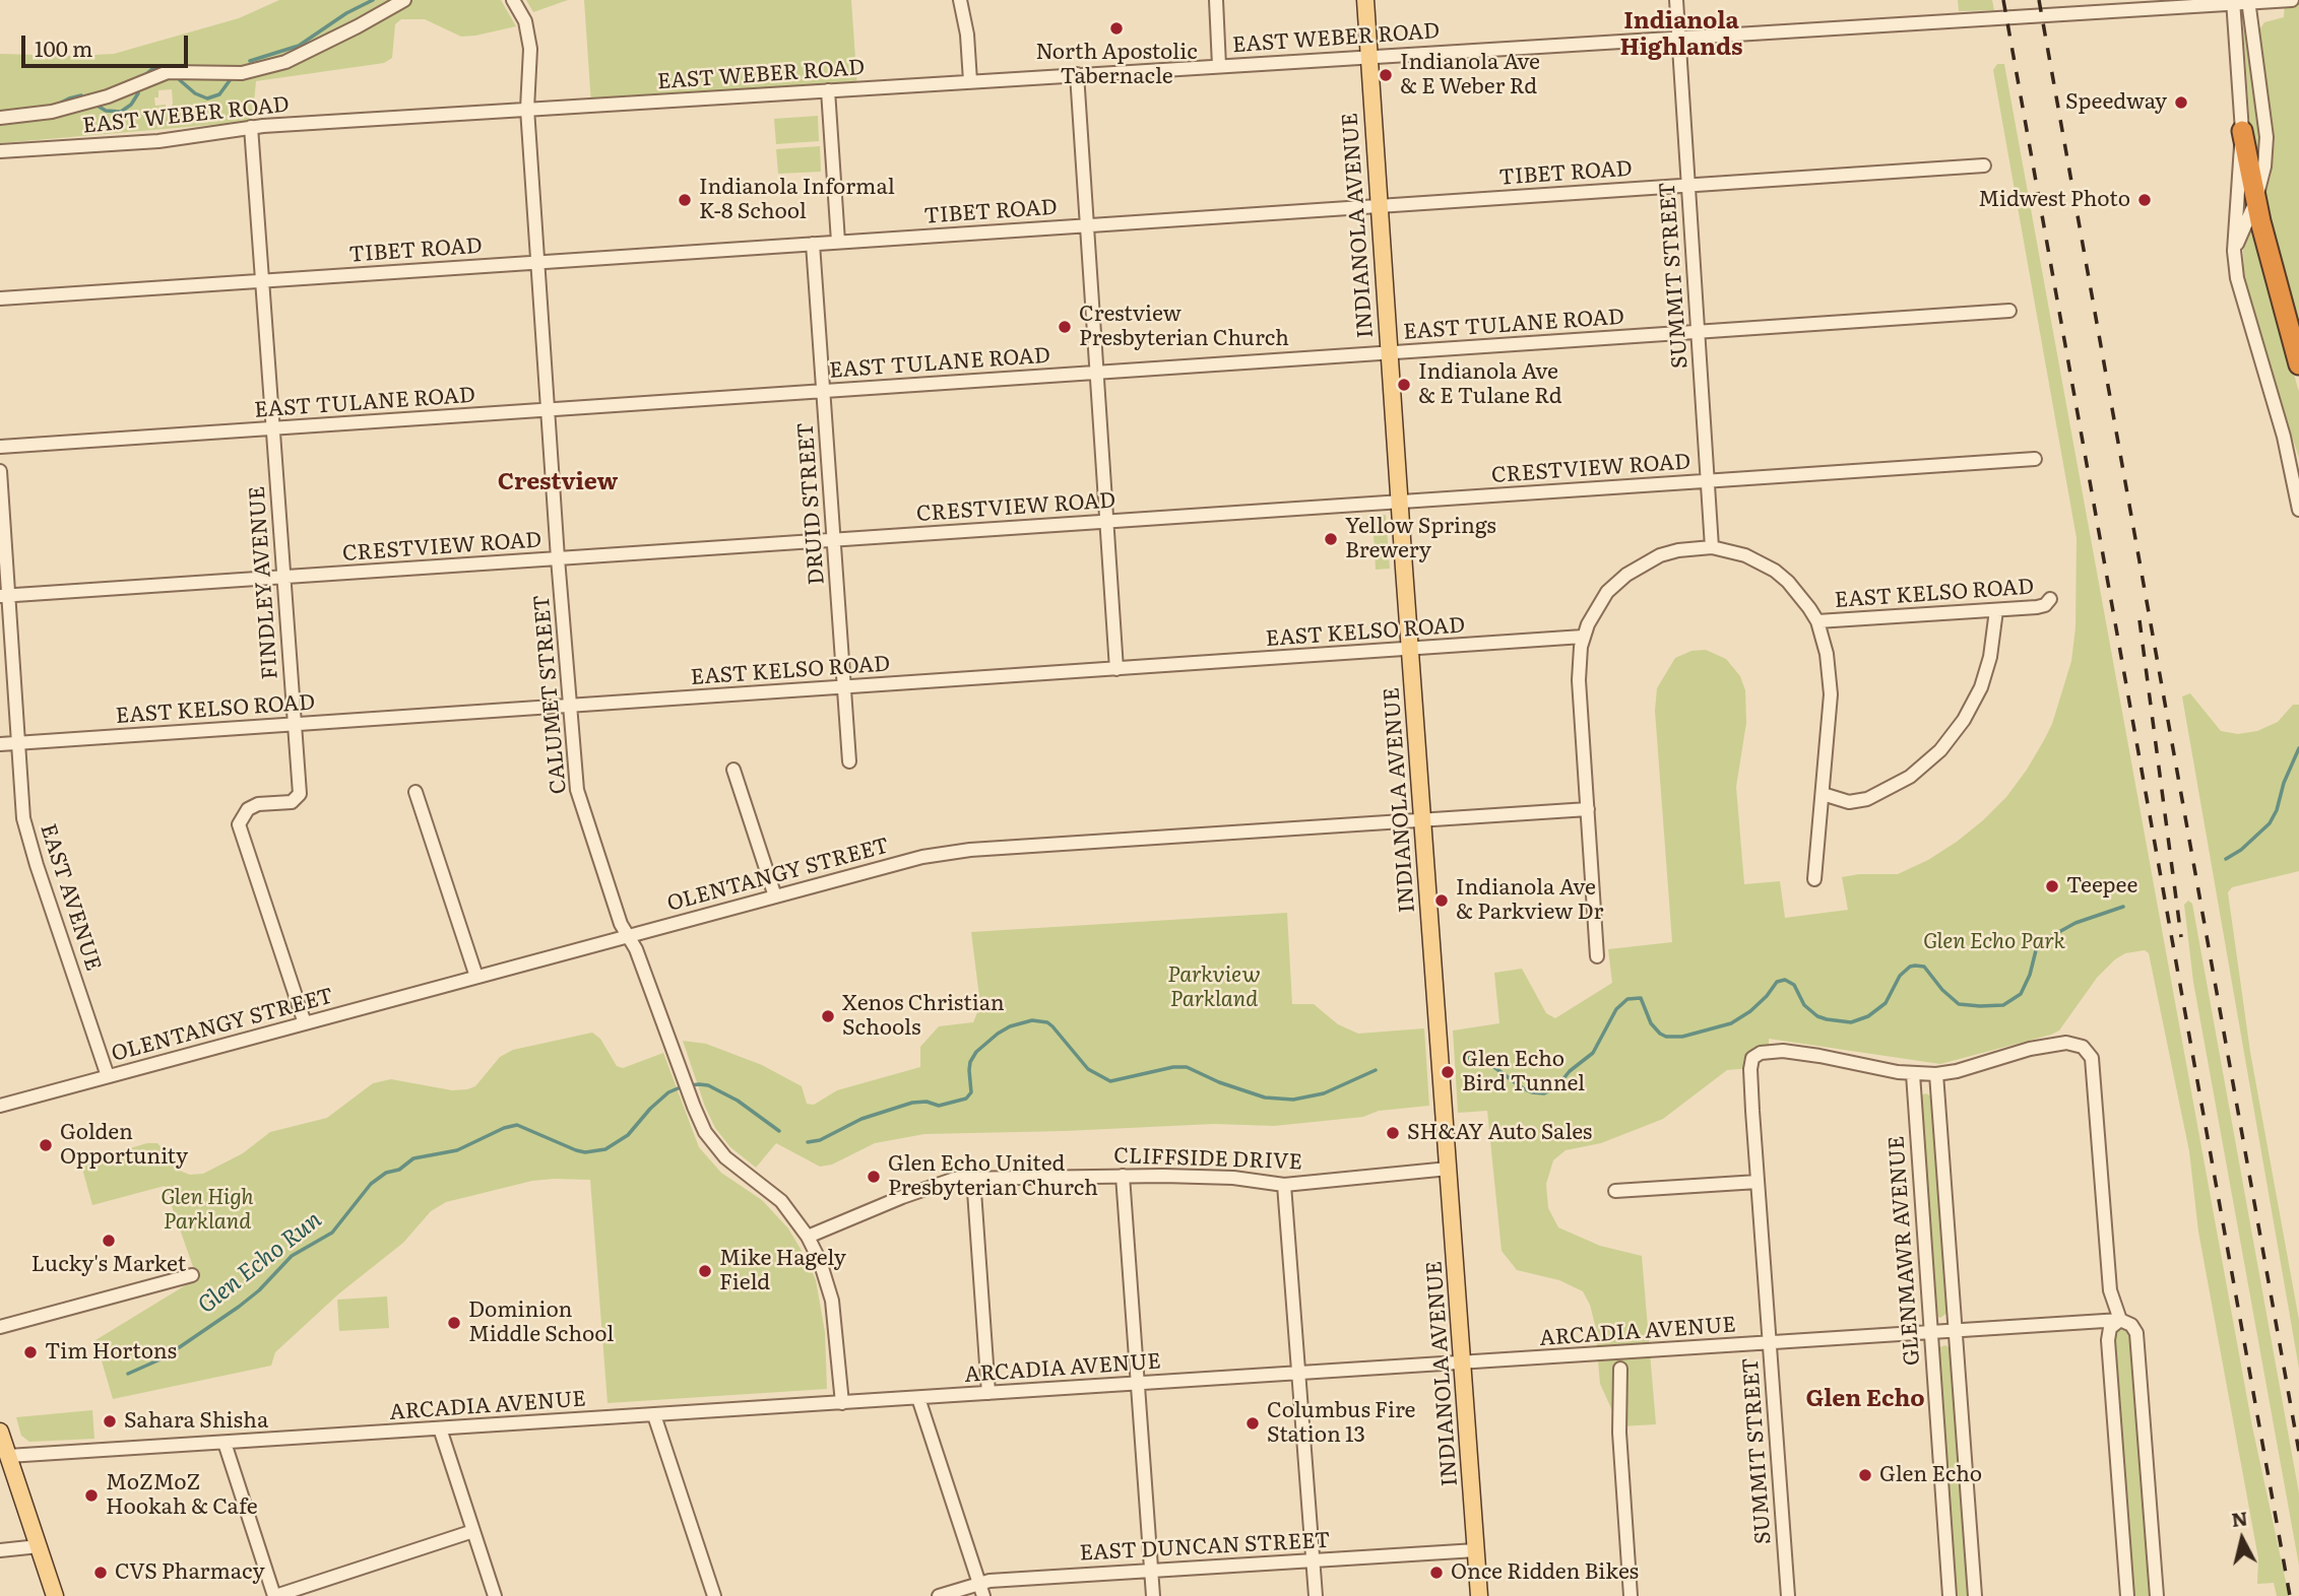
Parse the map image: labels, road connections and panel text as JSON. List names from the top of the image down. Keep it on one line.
{"streets":{"main road":["INDIANOLA AVENUE"],"street":["EAST WEBER ROAD","TIBET ROAD","SUMMIT STREET","EAST TULANE ROAD","CRESTVIEW ROAD","DRUID STREET","FINDLEY AVENUE","EAST KELSO ROAD","CALUMET STREET","OLENTANGY STREET","EAST AVENUE","CLIFFSIDE DRIVE","GLENMAWR AVENUE","ARCADIA AVENUE","EAST DUNCAN STREET"]},"crossings":[["EAST WEBER ROAD","INDIANOLA AVENUE"],["EAST WEBER ROAD","SUMMIT STREET"],["EAST WEBER ROAD","FINDLEY AVENUE"],["EAST WEBER ROAD","CALUMET STREET"],["TIBET ROAD","INDIANOLA AVENUE"],["TIBET ROAD","SUMMIT STREET"],["TIBET ROAD","DRUID STREET"],["TIBET ROAD","FINDLEY AVENUE"],["TIBET ROAD","CALUMET STREET"],["INDIANOLA AVENUE","EAST TULANE ROAD"],["INDIANOLA AVENUE","CRESTVIEW ROAD"],["INDIANOLA AVENUE","EAST KELSO ROAD"],["INDIANOLA AVENUE","OLENTANGY STREET"],["INDIANOLA AVENUE","CLIFFSIDE DRIVE"],["INDIANOLA AVENUE","ARCADIA AVENUE"],["INDIANOLA AVENUE","EAST DUNCAN STREET"],["SUMMIT STREET","EAST TULANE ROAD"],["SUMMIT STREET","CRESTVIEW ROAD"],["SUMMIT STREET","GLENMAWR AVENUE"],["SUMMIT STREET","ARCADIA AVENUE"],["EAST TULANE ROAD","DRUID STREET"],["EAST TULANE ROAD","FINDLEY AVENUE"],["EAST TULANE ROAD","CALUMET STREET"],["CRESTVIEW ROAD","DRUID STREET"],["CRESTVIEW ROAD","FINDLEY AVENUE"],["CRESTVIEW ROAD","CALUMET STREET"],["CRESTVIEW ROAD","EAST AVENUE"],["DRUID STREET","EAST KELSO ROAD"],["FINDLEY AVENUE","EAST KELSO ROAD"],["FINDLEY AVENUE","OLENTANGY STREET"],["EAST KELSO ROAD","CALUMET STREET"],["EAST KELSO ROAD","EAST AVENUE"],["CALUMET STREET","OLENTANGY STREET"],["CALUMET STREET","CLIFFSIDE DRIVE"],["CALUMET STREET","ARCADIA AVENUE"],["OLENTANGY STREET","EAST AVENUE"],["GLENMAWR AVENUE","ARCADIA AVENUE"]],"districts":["Indianola Highlands","Crestview","Glen Echo"],"water":["Glen Echo Run"],"parks":["Glen Echo Park","Parkview Parkland","Glen High Parkland"],"places":["North Apostolic Tabernacle","Indianola Ave & E Weber Rd","Speedway","Indianola Informal K-8 School","Midwest Photo","Crestview Presbyterian Church","Indianola Ave & E Tulane Rd","Yellow Springs Brewery","Teepee","Indianola Ave & Parkview Dr","Xenos Christian Schools","Glen Echo Bird Tunnel","SH&AY Auto Sales","Golden Opportunity","Glen Echo United Presbyterian Church","Lucky's Market","Mike Hagely Field","Dominion Middle School","Tim Hortons","Sahara Shisha","Columbus Fire Station 13","Glen Echo","MoZMoZ Hookah & Cafe","CVS Pharmacy","Once Ridden Bikes"],"scale_bar":"100 m","north":"top"}
